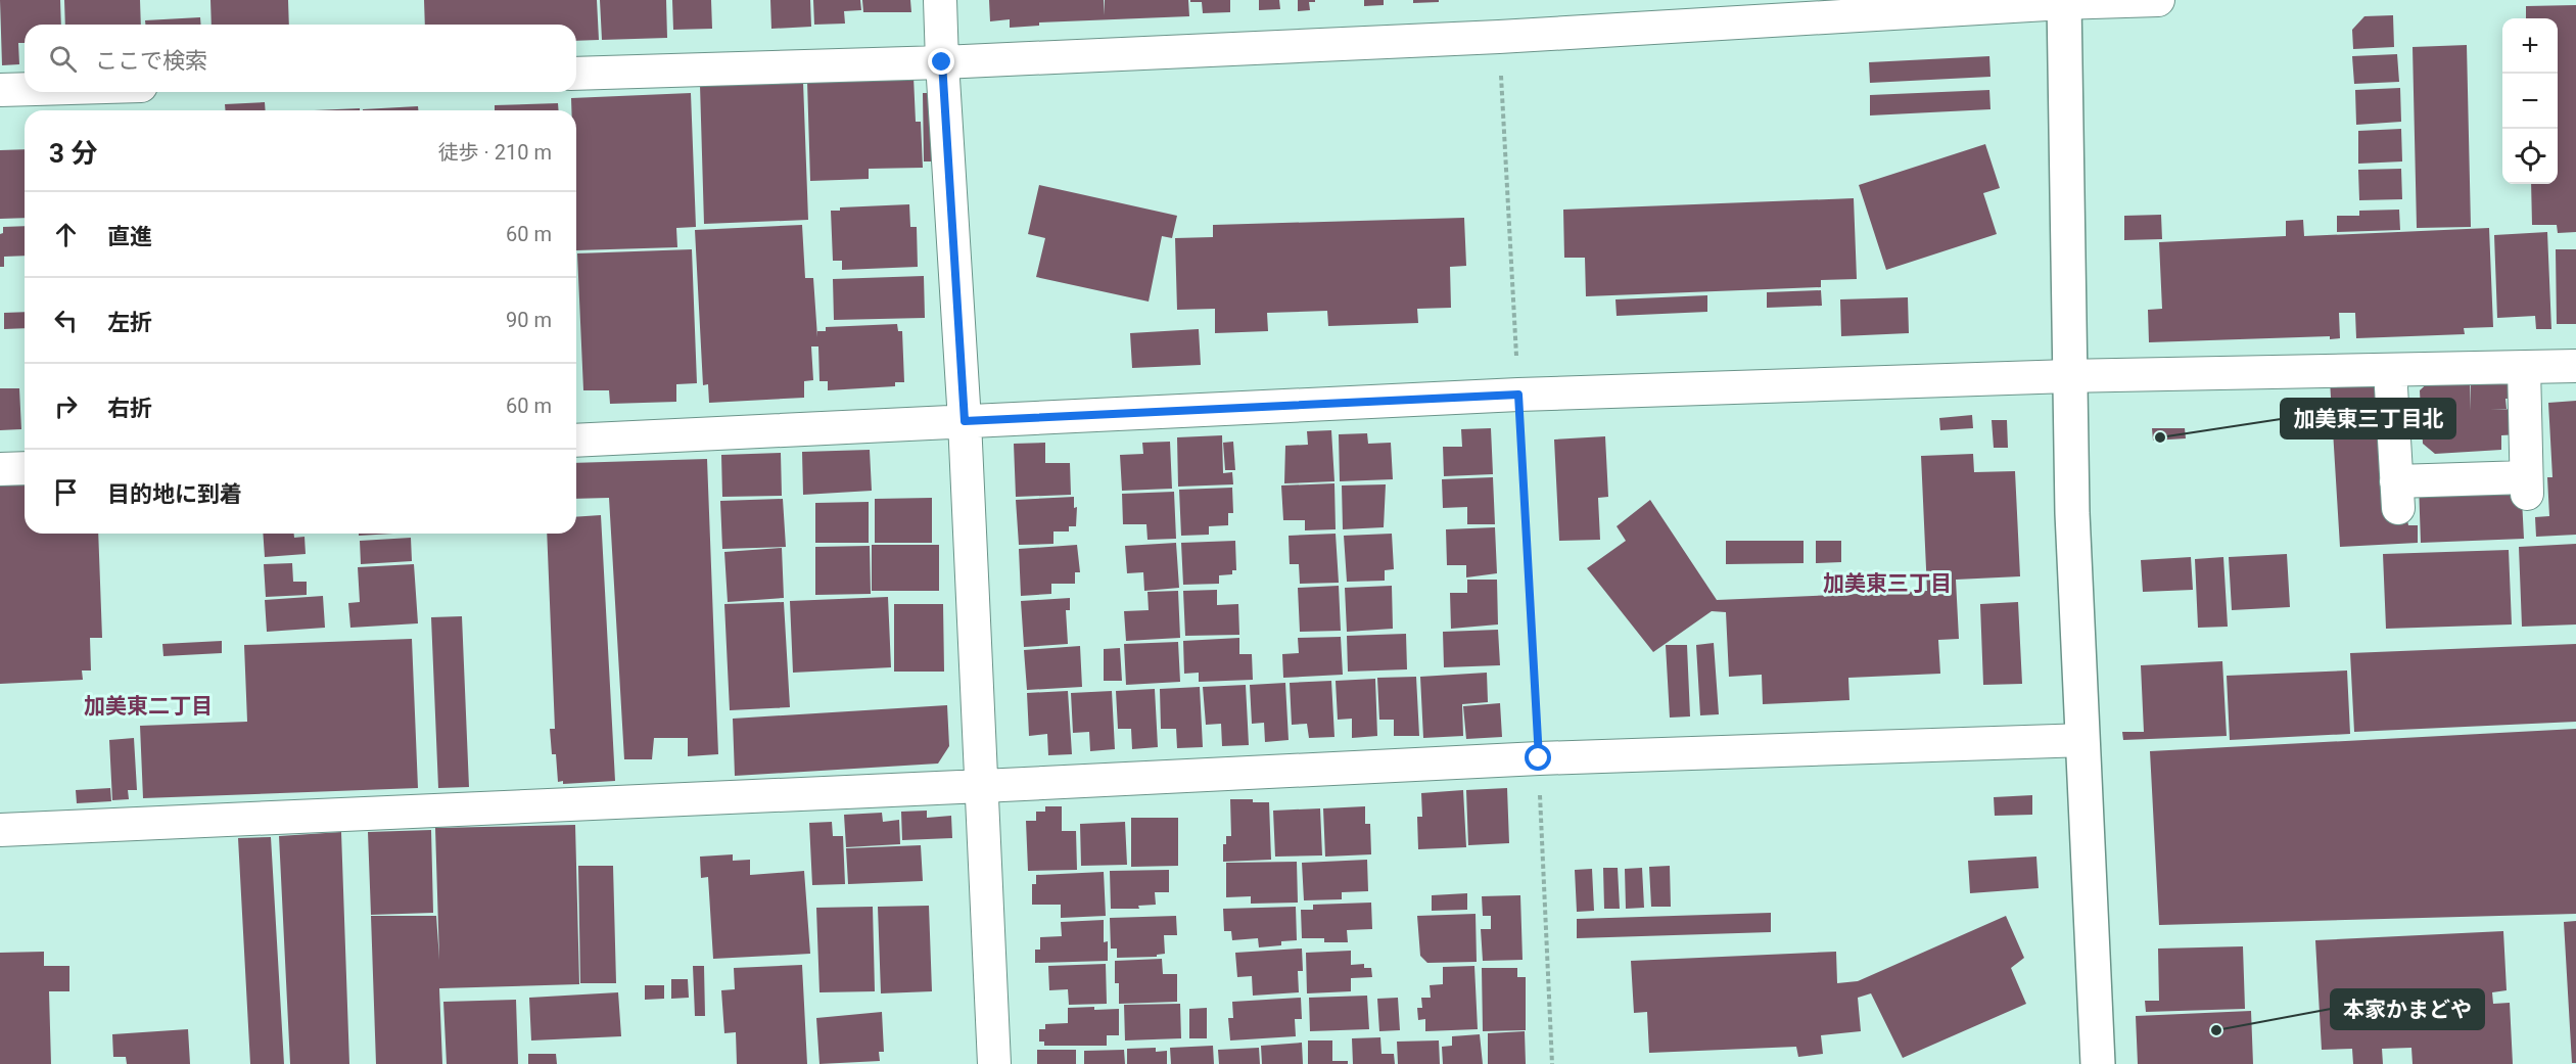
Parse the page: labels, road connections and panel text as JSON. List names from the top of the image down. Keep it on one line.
{"districts":["加美東三丁目","加美東二丁目"],"places":["加美東三丁目北","本家かまどや"],"page":{"map_buttons":["+","−"],"search":"ここで検索","heading":["3 分","徒歩 · 210 m"],"list":[["直進","60 m"],["左折","90 m"],["右折","60 m"],"目的地に到着"]}}
